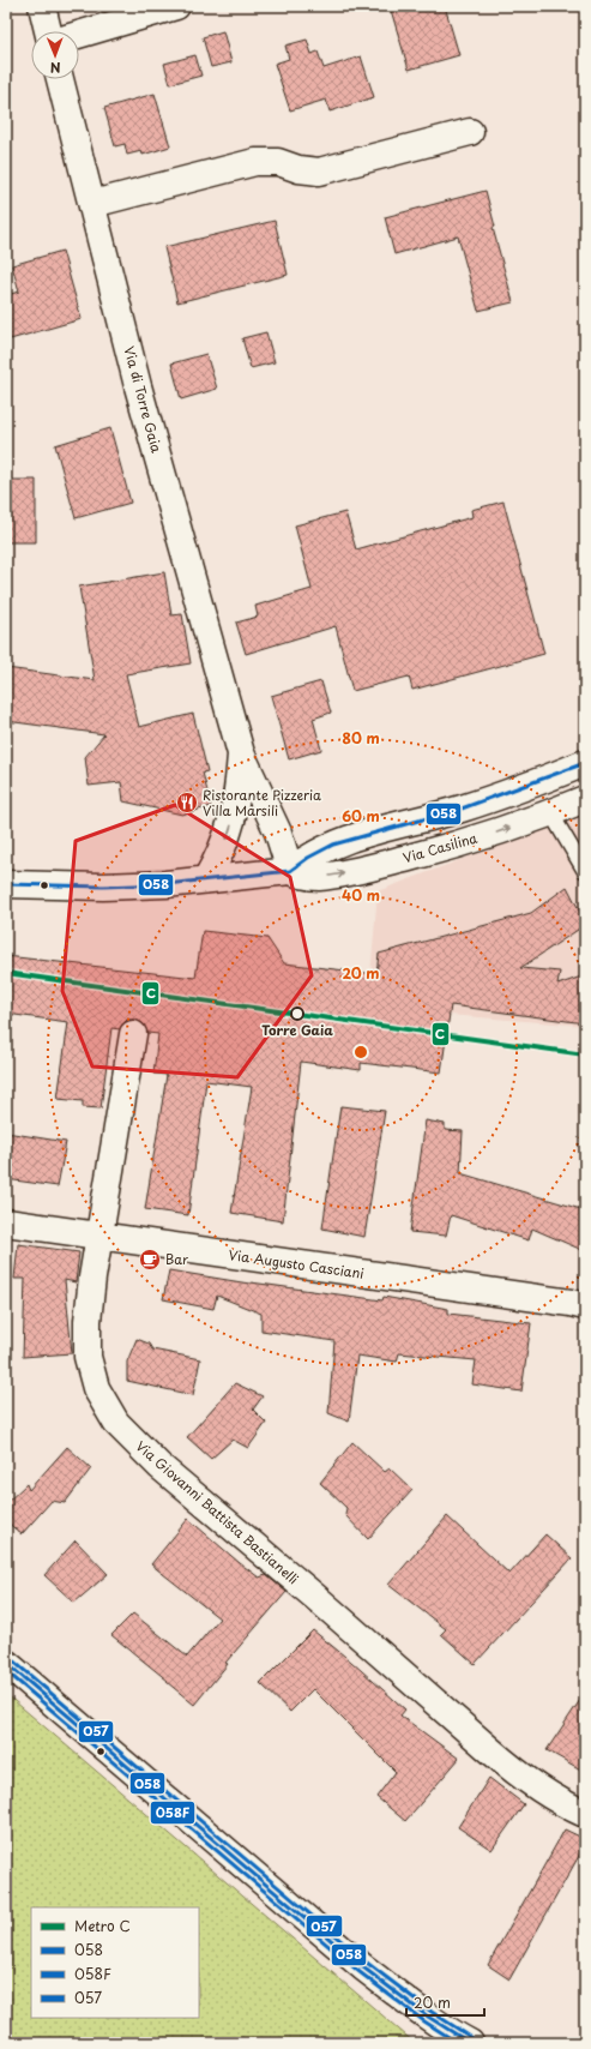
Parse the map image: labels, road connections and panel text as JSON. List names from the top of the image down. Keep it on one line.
{"streets":{"street":["Via di Torre Gaia","Via Casilina","Via Augusto Casciani","Via Giovanni Battista Bastianelli"]},"crossings":[["Via Augusto Casciani","Via Giovanni Battista Bastianelli"]],"places":{"restaurant":["Ristorante Pizzeria Villa Marsili"],"other":["Torre Gaia"],"cafe":["Bar"]},"lines":["transit line 058","metro line C","transit line 057","transit line 058F"],"legend":["Metro C","058","058F","057"],"scale_bar":"20 m","north":"bottom","rings":["80 m","60 m","40 m","20 m"]}
